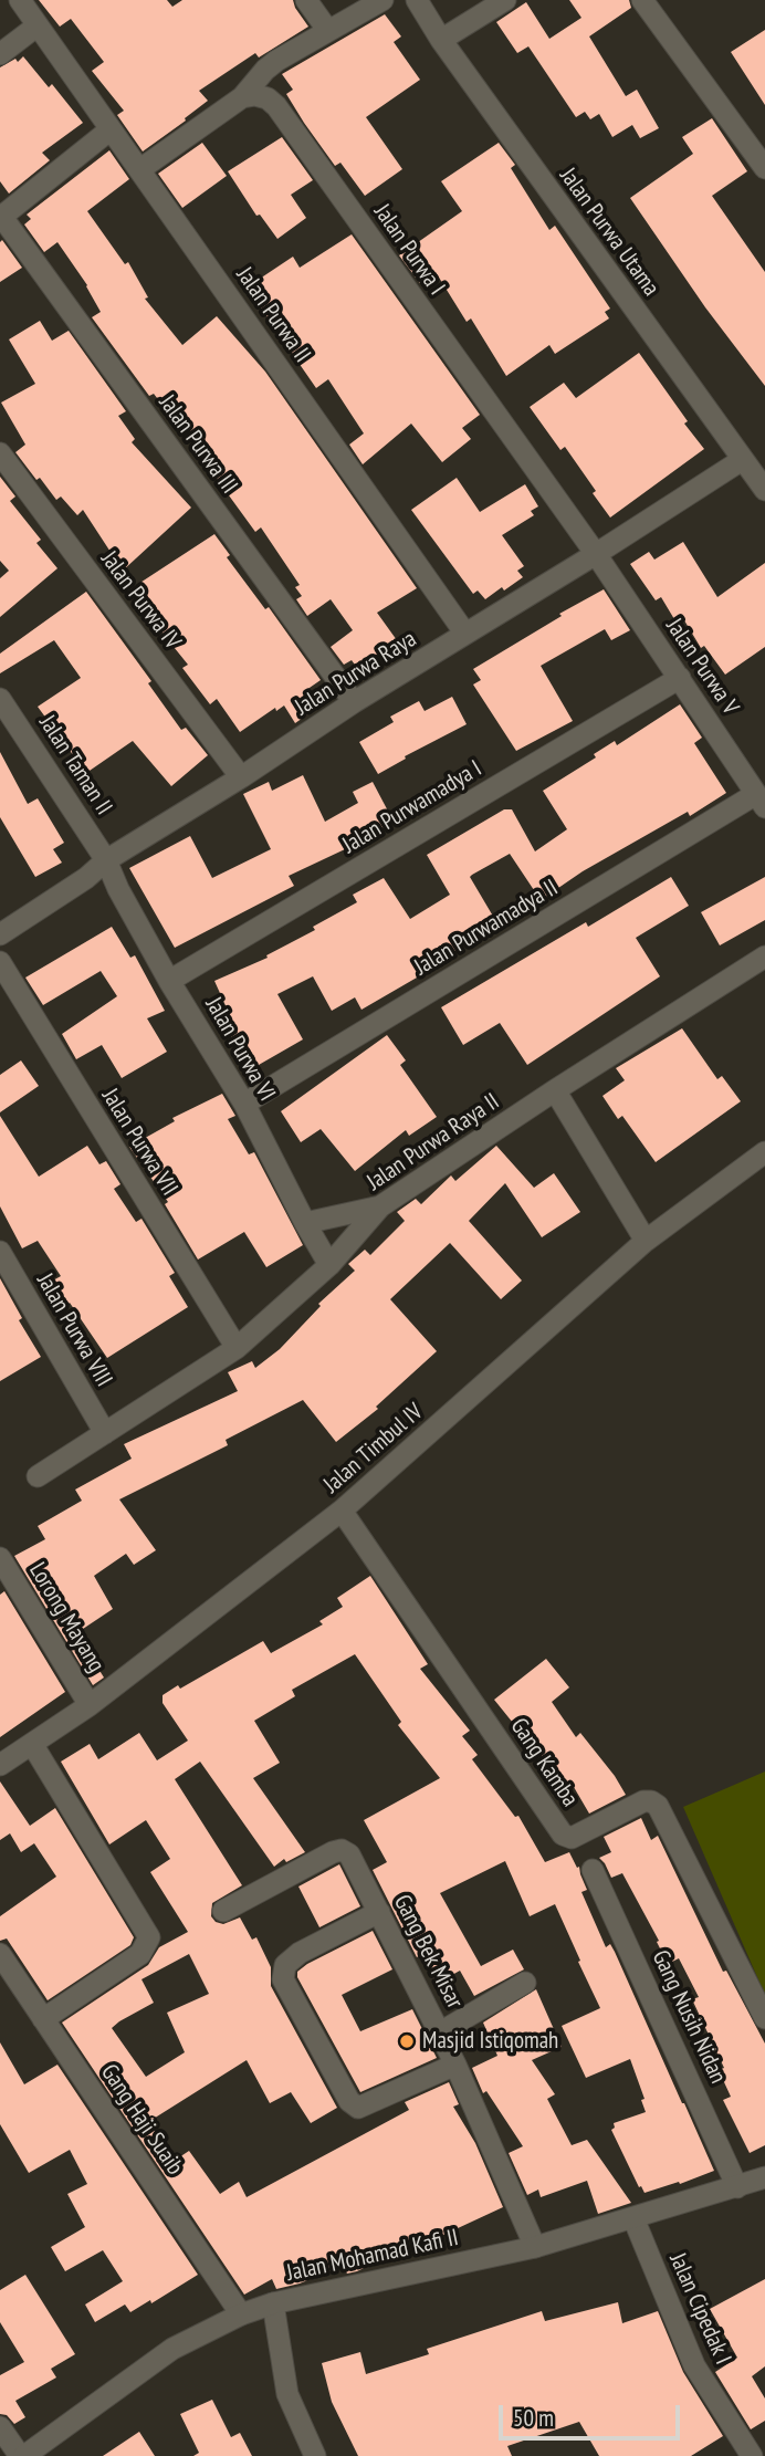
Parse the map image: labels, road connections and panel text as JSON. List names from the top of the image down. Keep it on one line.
{"streets":{"street":["Jalan Purwa Utama","Jalan Purwa I","Jalan Purwa II","Jalan Purwa III","Jalan Purwa IV","Jalan Purwa V","Jalan Purwa Raya","Jalan Taman II","Jalan Purwamadya I","Jalan Purwamadya II","Jalan Purwa VI","Jalan Purwa VII","Jalan Purwa Raya II","Jalan Purwa VIII","Jalan Timbul IV","Lorong Mayang","Gang Kamba","Gang Bek Misar","Gang Nusih Nidan","Gang Haji Suaib","Jalan Mohamad Kafi II","Jalan Cipedak I"]},"crossings":[["Jalan Purwa Utama","Jalan Purwa Raya"],["Jalan Purwa I","Jalan Purwa V"],["Jalan Purwa I","Jalan Purwa Raya"],["Jalan Purwa II","Jalan Purwa Raya"],["Jalan Purwa III","Jalan Purwa Raya"],["Jalan Purwa IV","Jalan Purwa Raya"],["Jalan Purwa V","Jalan Purwa Raya"],["Jalan Purwa V","Jalan Purwamadya I"],["Jalan Purwa V","Jalan Purwamadya II"],["Jalan Purwa Raya","Jalan Taman II"],["Jalan Purwa Raya","Jalan Purwa VI"],["Jalan Taman II","Jalan Purwa VI"],["Jalan Purwamadya I","Jalan Purwa VI"],["Jalan Purwamadya II","Jalan Purwa VI"],["Jalan Purwa VI","Jalan Purwa Raya II"],["Jalan Purwa VII","Jalan Purwa Raya II"],["Jalan Purwa Raya II","Jalan Purwa VIII"],["Jalan Timbul IV","Lorong Mayang"],["Jalan Timbul IV","Gang Kamba"],["Gang Bek Misar","Jalan Mohamad Kafi II"],["Gang Nusih Nidan","Jalan Mohamad Kafi II"],["Gang Haji Suaib","Jalan Mohamad Kafi II"],["Jalan Mohamad Kafi II","Jalan Cipedak I"]],"places":["Masjid Istiqomah"],"scale_bar":"50 m"}
